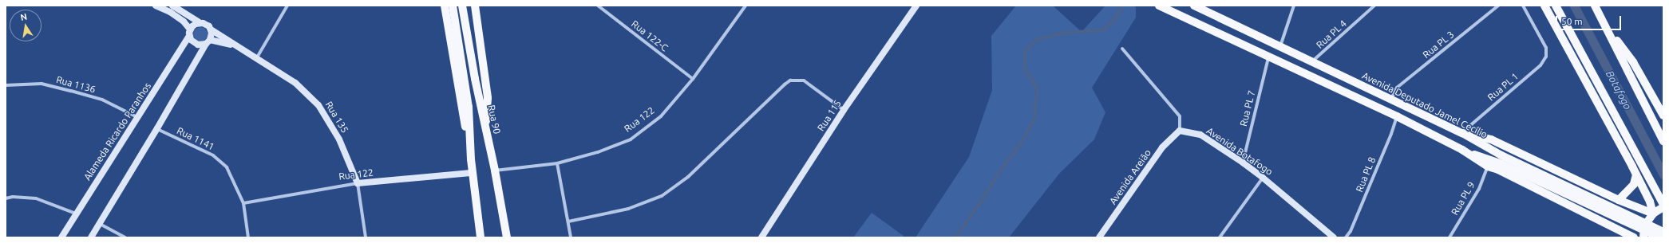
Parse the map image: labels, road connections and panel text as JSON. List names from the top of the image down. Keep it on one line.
{"streets":{"main road":["Avenida Deputado Jamel Cecílio","Rua 90"],"street":["Rua PL 4","Rua 122-C","Rua PL 3","Rua 1136","Rua PL 1","Rua PL 7","Rua 115","Rua 135","Rua 122","Alameda Ricardo Paranhos","Rua 1141","Avenida Botafogo","Rua PL 8","Avenida Areião","Rua PL 9"]},"crossings":[["Rua PL 4","Avenida Deputado Jamel Cecílio"],["Rua 122-C","Rua 122"],["Rua PL 3","Avenida Deputado Jamel Cecílio"],["Rua 1136","Alameda Ricardo Paranhos"],["Rua PL 1","Avenida Deputado Jamel Cecílio"],["Rua PL 7","Avenida Botafogo"],["Rua 135","Rua 122"],["Rua 135","Alameda Ricardo Paranhos"],["Rua 90","Rua 122"],["Rua 122","Rua 1141"],["Avenida Botafogo","Avenida Areião"]],"water":["Botafogo"],"scale_bar":"50 m","north":"top"}
